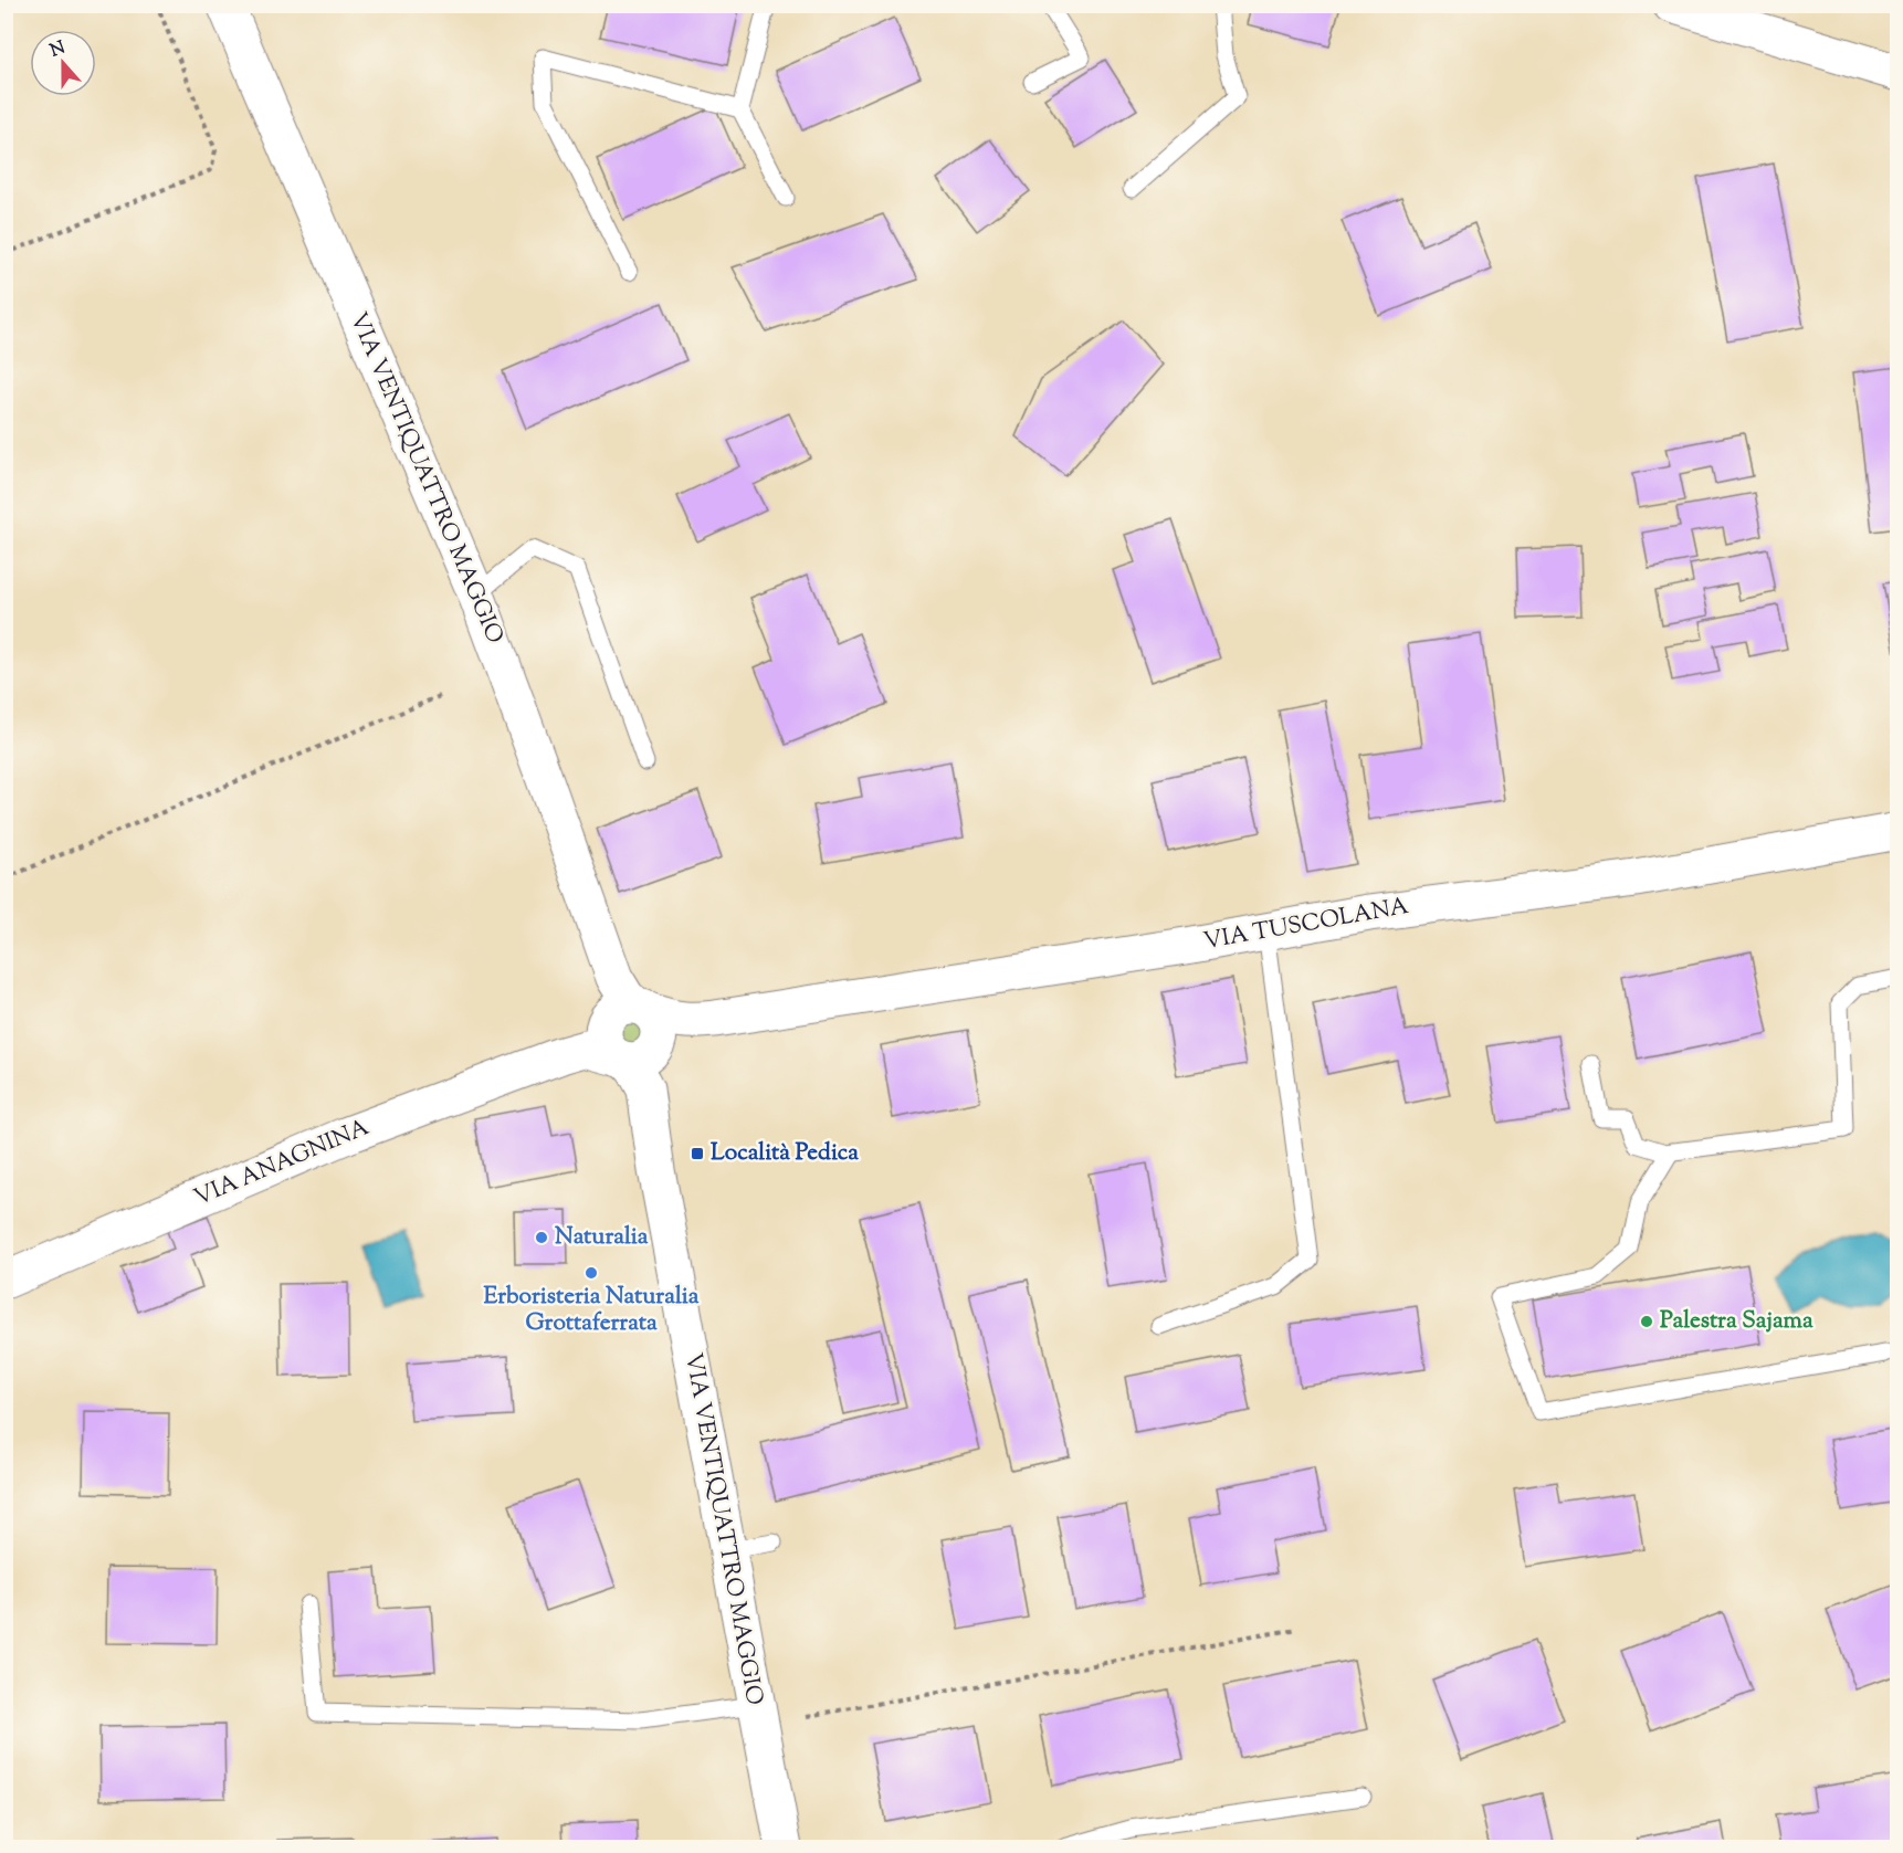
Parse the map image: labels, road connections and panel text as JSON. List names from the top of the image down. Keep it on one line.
{"streets":{"main road":["VIA VENTIQUATTRO MAGGIO","VIA TUSCOLANA","VIA ANAGNINA"]},"crossings":[["VIA VENTIQUATTRO MAGGIO","VIA TUSCOLANA"],["VIA VENTIQUATTRO MAGGIO","VIA ANAGNINA"],["VIA TUSCOLANA","VIA ANAGNINA"]],"places":{"transit":["Località Pedica"],"other":["Naturalia","Erboristeria Naturalia Grottaferrata","Palestra Sajama"]},"north":"top"}
